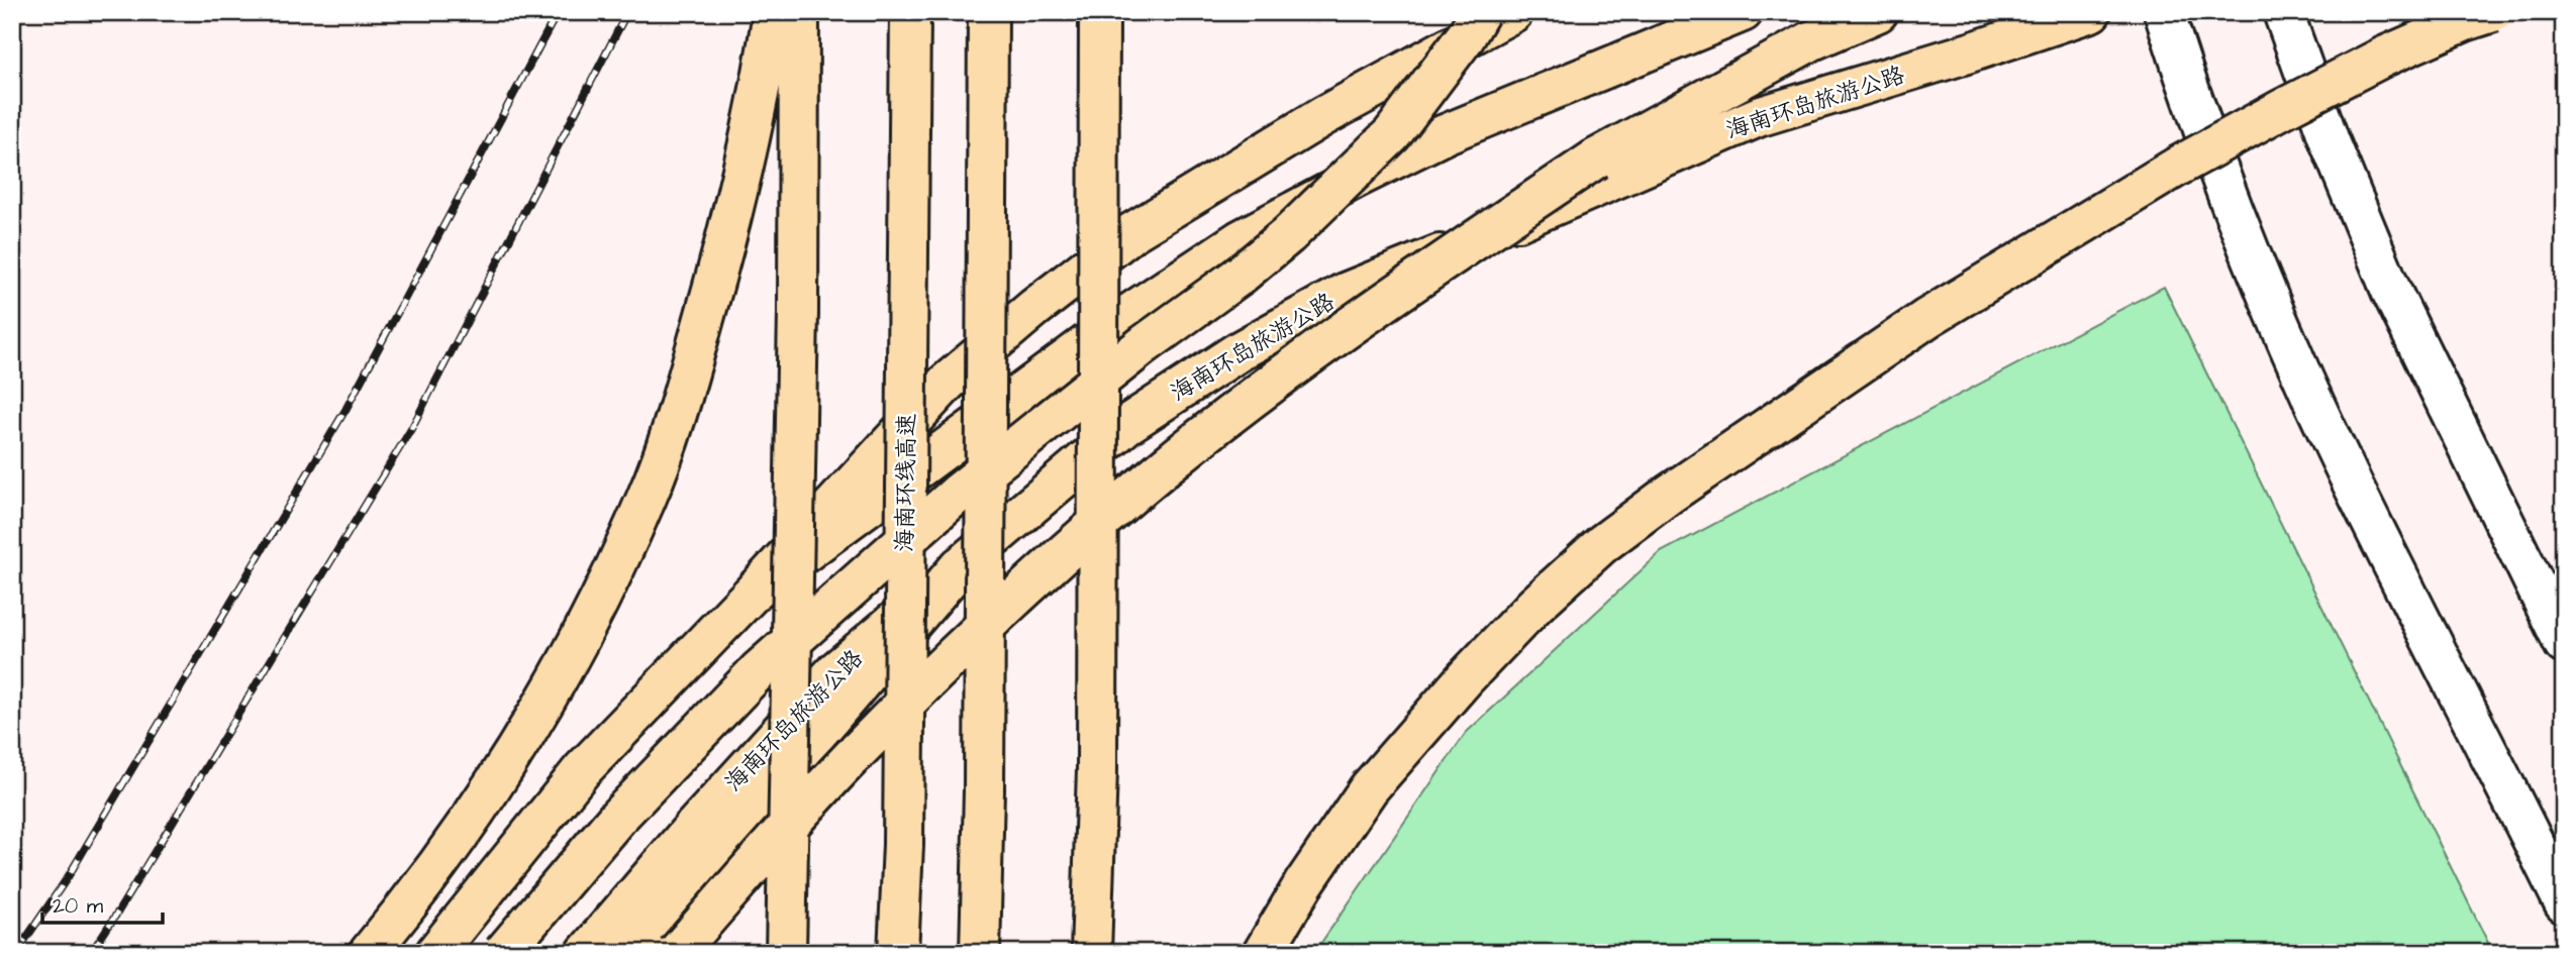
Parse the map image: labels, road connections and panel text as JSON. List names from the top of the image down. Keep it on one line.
{"streets":{"highway":["海南环岛旅游公路","海南环线高速"]},"scale_bar":"20 m"}
